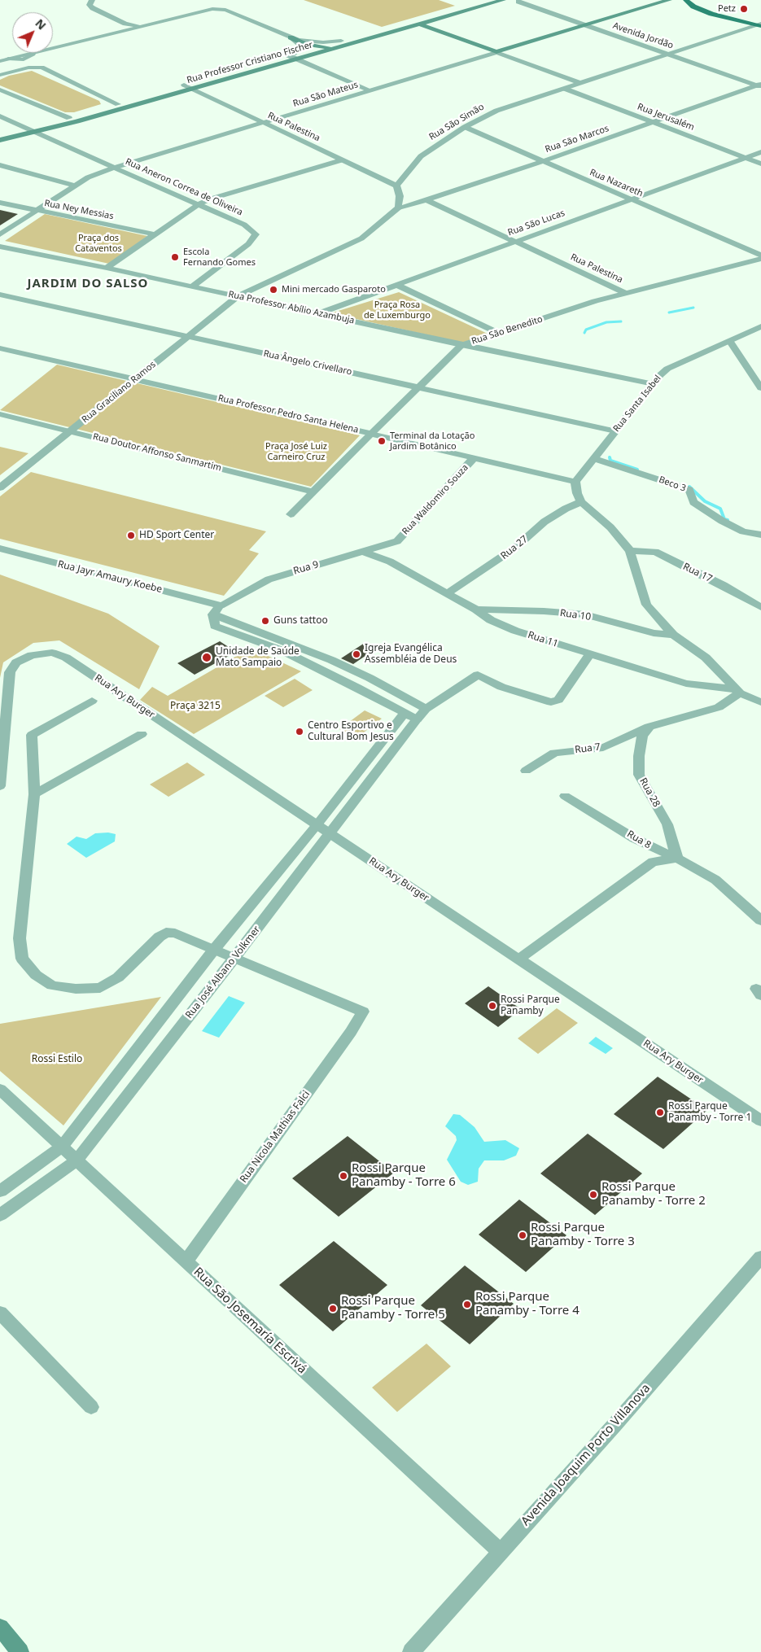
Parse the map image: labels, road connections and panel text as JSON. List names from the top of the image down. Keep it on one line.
{"streets":{"main road":["Rua Professor Cristiano Fischer","Rua São Mateus"],"street":["Avenida Jordão","Rua Jerusalém","Rua São Simão","Rua Palestina","Rua São Marcos","Rua Nazareth","Rua Aneron Correa de Oliveira","Rua Ney Messias","Rua São Lucas","Rua Professor Abílio Azambuja","Rua São Benedito","Rua Ângelo Crivellaro","Rua Graciliano Ramos","Rua Santa Isabel","Rua Professor Pedro Santa Helena","Rua Doutor Affonso Sanmartim","Beco 3","Rua Waldomiro Souza","Rua 27","Rua 9","Rua 17","Rua Jayr Amaury Koebe","Rua 10","Rua 11","Rua Ary Burger","Rua 7","Rua 28","Rua 8","Rua José Albano Volkmer","Rua Nicola Mathias Falci","Rua São Josemaría Escrivá","Avenida Joaquim Porto Villanova"]},"crossings":[["Avenida Jordão","Rua São Mateus"],["Avenida Jordão","Rua São Simão"],["Avenida Jordão","Rua São Marcos"],["Rua Professor Cristiano Fischer","Rua Palestina"],["Rua Professor Cristiano Fischer","Rua Aneron Correa de Oliveira"],["Rua São Mateus","Rua Palestina"],["Rua São Mateus","Rua Aneron Correa de Oliveira"],["Rua São Mateus","Rua Ney Messias"],["Rua Jerusalém","Rua São Simão"],["Rua Jerusalém","Rua São Marcos"],["Rua Jerusalém","Rua São Lucas"],["Rua São Simão","Rua Palestina"],["Rua São Simão","Rua Nazareth"],["Rua Palestina","Rua São Marcos"],["Rua Palestina","Rua São Lucas"],["Rua Palestina","Rua São Benedito"],["Rua São Marcos","Rua Nazareth"],["Rua Nazareth","Rua São Lucas"],["Rua Nazareth","Rua São Benedito"],["Rua Aneron Correa de Oliveira","Rua Professor Abílio Azambuja"],["Rua São Lucas","Rua Professor Abílio Azambuja"],["Rua Professor Abílio Azambuja","Rua São Benedito"],["Rua Professor Abílio Azambuja","Rua Graciliano Ramos"],["Rua Professor Abílio Azambuja","Rua Santa Isabel"],["Rua São Benedito","Rua Ângelo Crivellaro"],["Rua São Benedito","Rua Professor Pedro Santa Helena"],["Rua São Benedito","Rua Doutor Affonso Sanmartim"],["Rua Ângelo Crivellaro","Rua Graciliano Ramos"],["Rua Ângelo Crivellaro","Rua Santa Isabel"],["Rua Graciliano Ramos","Rua Professor Pedro Santa Helena"],["Rua Graciliano Ramos","Rua Doutor Affonso Sanmartim"],["Rua Santa Isabel","Rua Professor Pedro Santa Helena"],["Rua Santa Isabel","Beco 3"],["Rua Professor Pedro Santa Helena","Rua Waldomiro Souza"],["Rua Waldomiro Souza","Rua 9"],["Rua 27","Rua 11"],["Rua 9","Rua Jayr Amaury Koebe"],["Rua 9","Rua 11"],["Rua 10","Rua 11"],["Rua Ary Burger","Rua José Albano Volkmer"],["Rua 7","Rua 28"],["Rua 28","Rua 8"],["Rua José Albano Volkmer","Rua Nicola Mathias Falci"],["Rua José Albano Volkmer","Rua São Josemaría Escrivá"],["Rua Nicola Mathias Falci","Rua São Josemaría Escrivá"],["Rua São Josemaría Escrivá","Avenida Joaquim Porto Villanova"]],"districts":["JARDIM DO SALSO"],"parks":["Praça dos Cataventos","Praça Rosa de Luxemburgo","Praça José Luiz Carneiro Cruz","Praça 3215","Rossi Estilo"],"places":["Petz","Escola Fernando Gomes","Mini mercado Gasparoto","Terminal da Lotação Jardim Botânico","HD Sport Center","Guns tattoo","Igreja Evangélica Assembléia de Deus","Unidade de Saúde Mato Sampaio","Centro Esportivo e Cultural Bom Jesus","Rossi Parque Panamby","Rossi Parque Panamby - Torre 1","Rossi Parque Panamby - Torre 6","Rossi Parque Panamby - Torre 2","Rossi Parque Panamby - Torre 3","Rossi Parque Panamby - Torre 4","Rossi Parque Panamby - Torre 5"],"north":"top right"}
